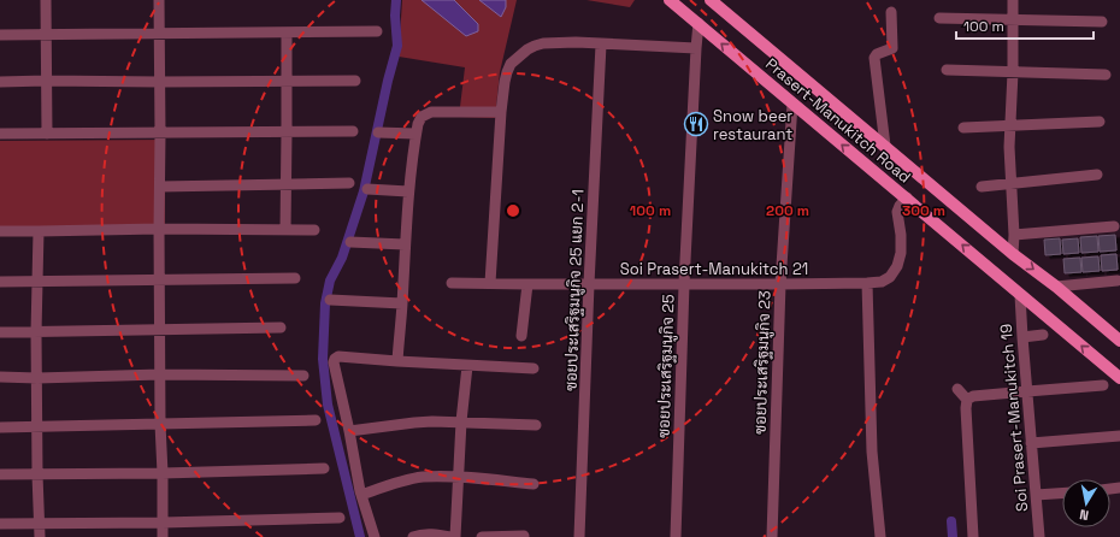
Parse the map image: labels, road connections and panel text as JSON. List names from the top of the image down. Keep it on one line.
{"streets":{"main road":["Prasert-Manukitch Road"],"street":["Soi Prasert-Manukitch 21","ซอยประเสริฐมนูกิจ 25 แยก 2-1","ซอยประเสริฐมนูกิจ 23","ซอยประเสริฐมนูกิจ 25","Soi Prasert-Manukitch 19"]},"crossings":[["Prasert-Manukitch Road","Soi Prasert-Manukitch 21"],["Prasert-Manukitch Road","ซอยประเสริฐมนูกิจ 23"],["Prasert-Manukitch Road","ซอยประเสริฐมนูกิจ 25"],["Prasert-Manukitch Road","Soi Prasert-Manukitch 19"],["Soi Prasert-Manukitch 21","ซอยประเสริฐมนูกิจ 25 แยก 2-1"],["Soi Prasert-Manukitch 21","ซอยประเสริฐมนูกิจ 23"],["Soi Prasert-Manukitch 21","ซอยประเสริฐมนูกิจ 25"]],"places":{"restaurant":["Snow beer restaurant"]},"scale_bar":"100 m","north":"bottom","rings":["100 m","200 m","300 m"]}
